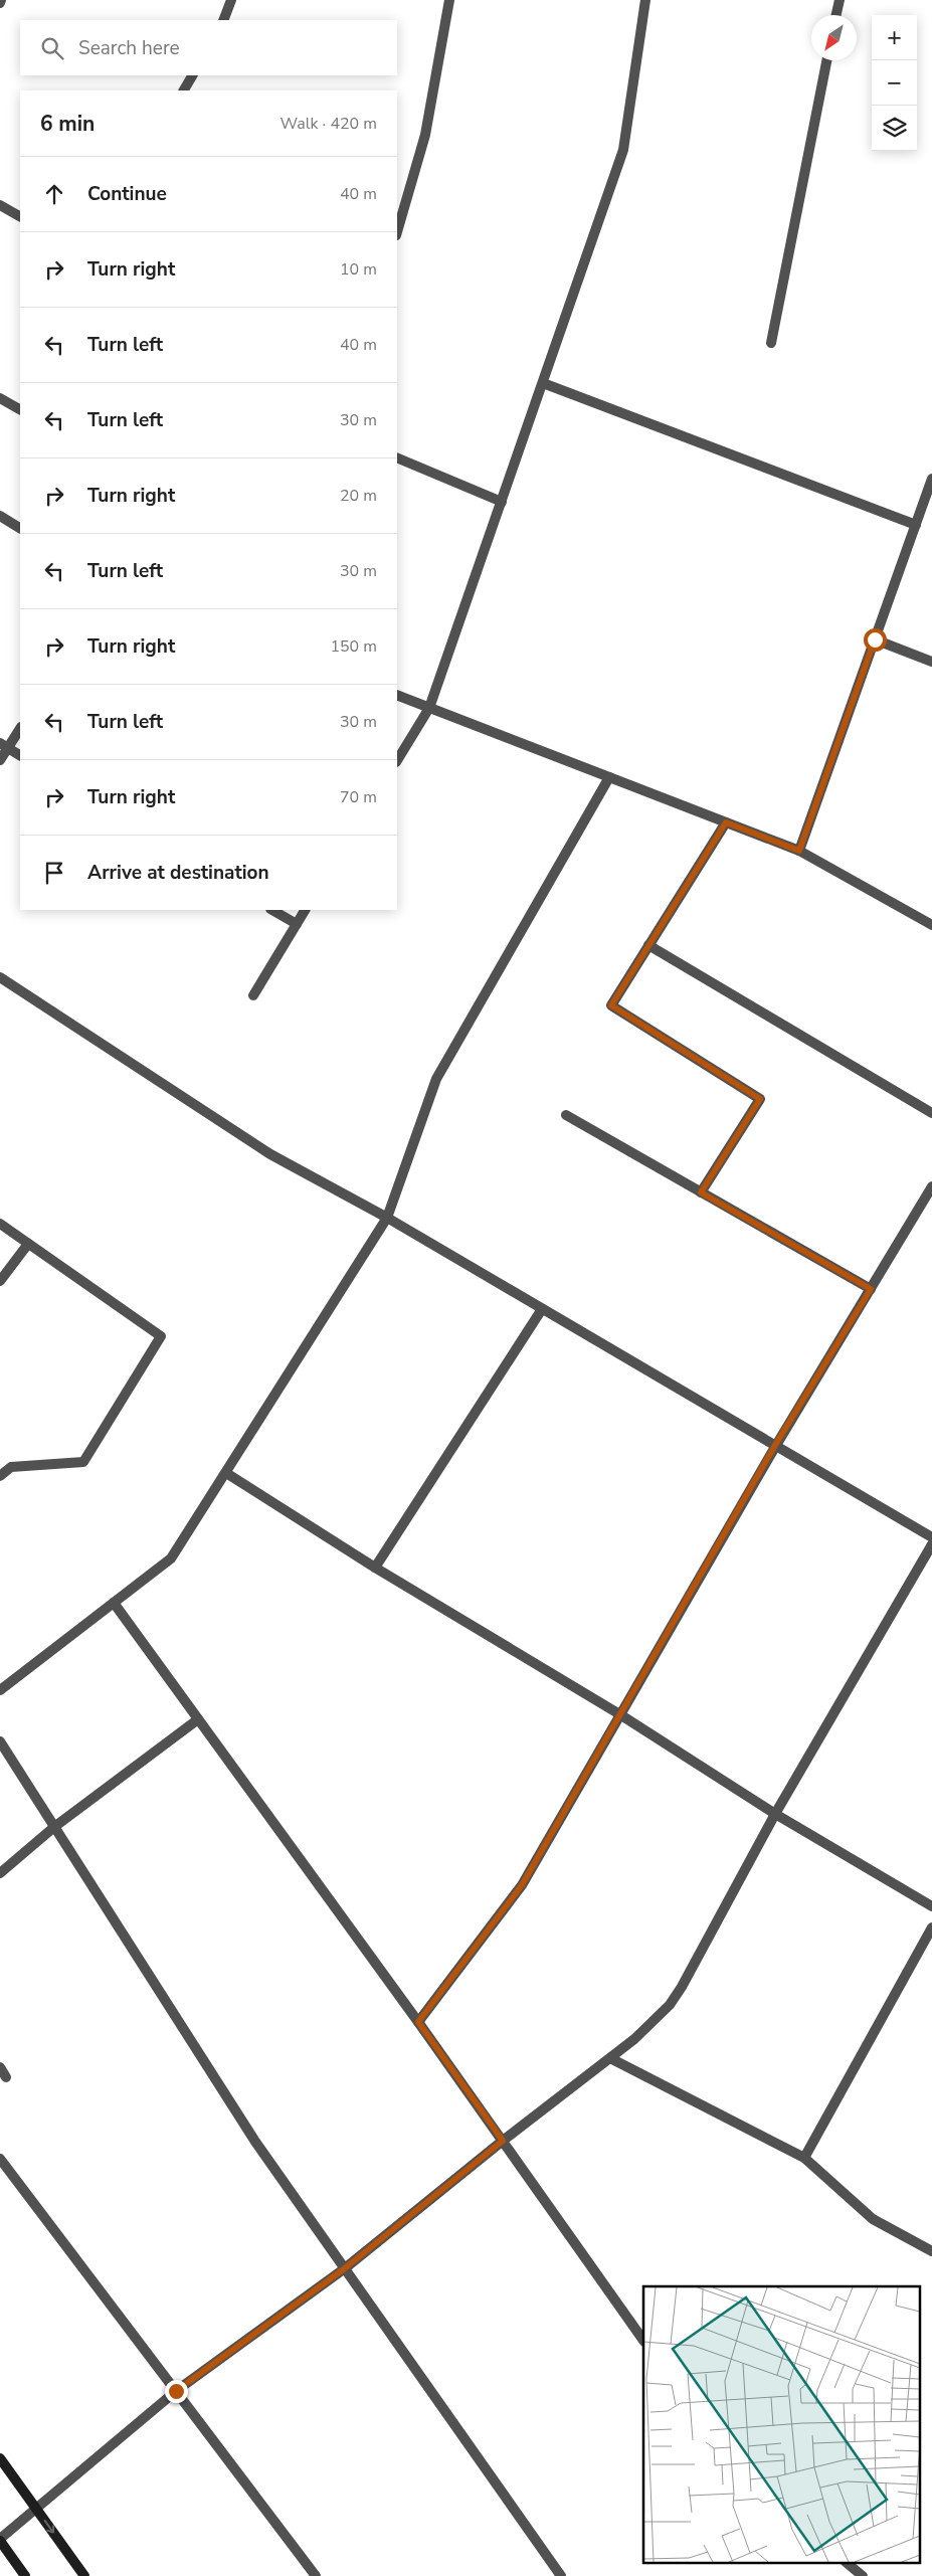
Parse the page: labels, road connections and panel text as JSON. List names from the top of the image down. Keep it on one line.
{"north":"bottom left","page":{"map_buttons":["+","−"],"search":"Search here","heading":["6 min","Walk · 420 m"],"list":[["Continue","40 m"],["Turn right","10 m"],["Turn left","40 m"],["Turn left","30 m"],["Turn right","20 m"],["Turn left","30 m"],["Turn right","150 m"],["Turn left","30 m"],["Turn right","70 m"],"Arrive at destination"]}}
